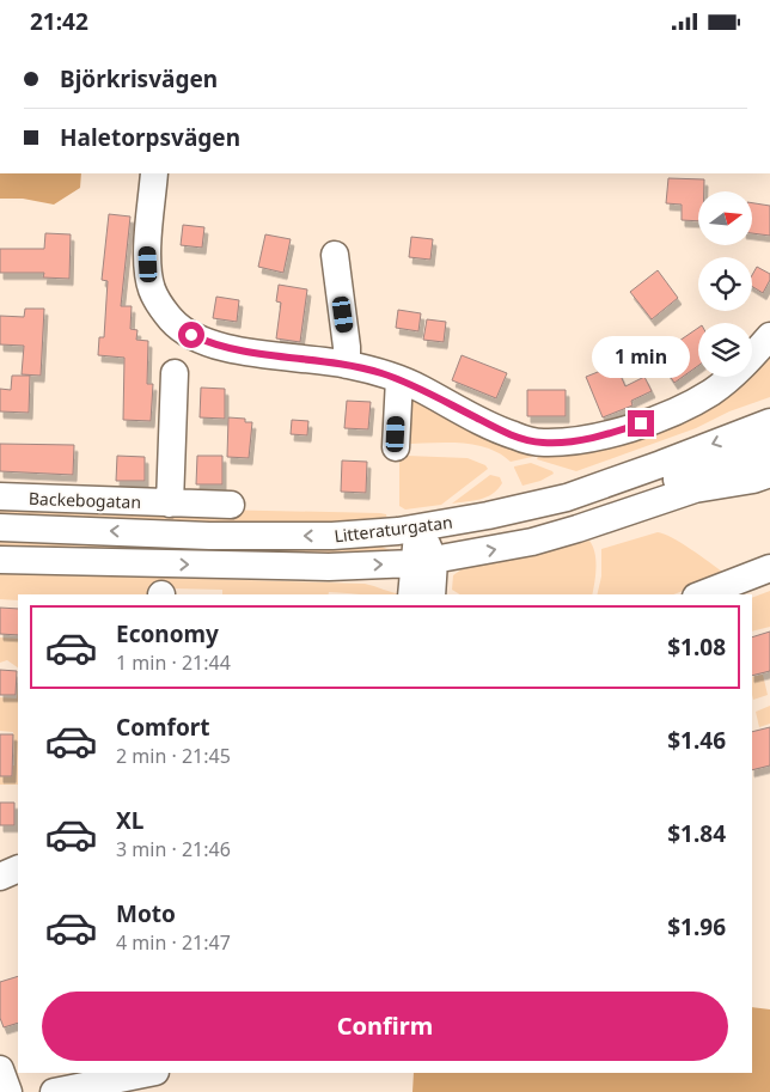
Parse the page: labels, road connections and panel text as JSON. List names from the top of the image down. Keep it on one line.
{"streets":{"street":["Backebogatan","Litteraturgatan"]},"north":"right","page":{"status":"21:42","banner":["Björkrisvägen","Haletorpsvägen"],"bubble":"1 min","list":[{"name":"Economy","note":"1 min · 21:44","value":"$1.08"},{"name":"Comfort","note":"2 min · 21:45","value":"$1.46"},{"name":"XL","note":"3 min · 21:46","value":"$1.84"},{"name":"Moto","note":"4 min · 21:47","value":"$1.96"}],"buttons":"Confirm"}}
